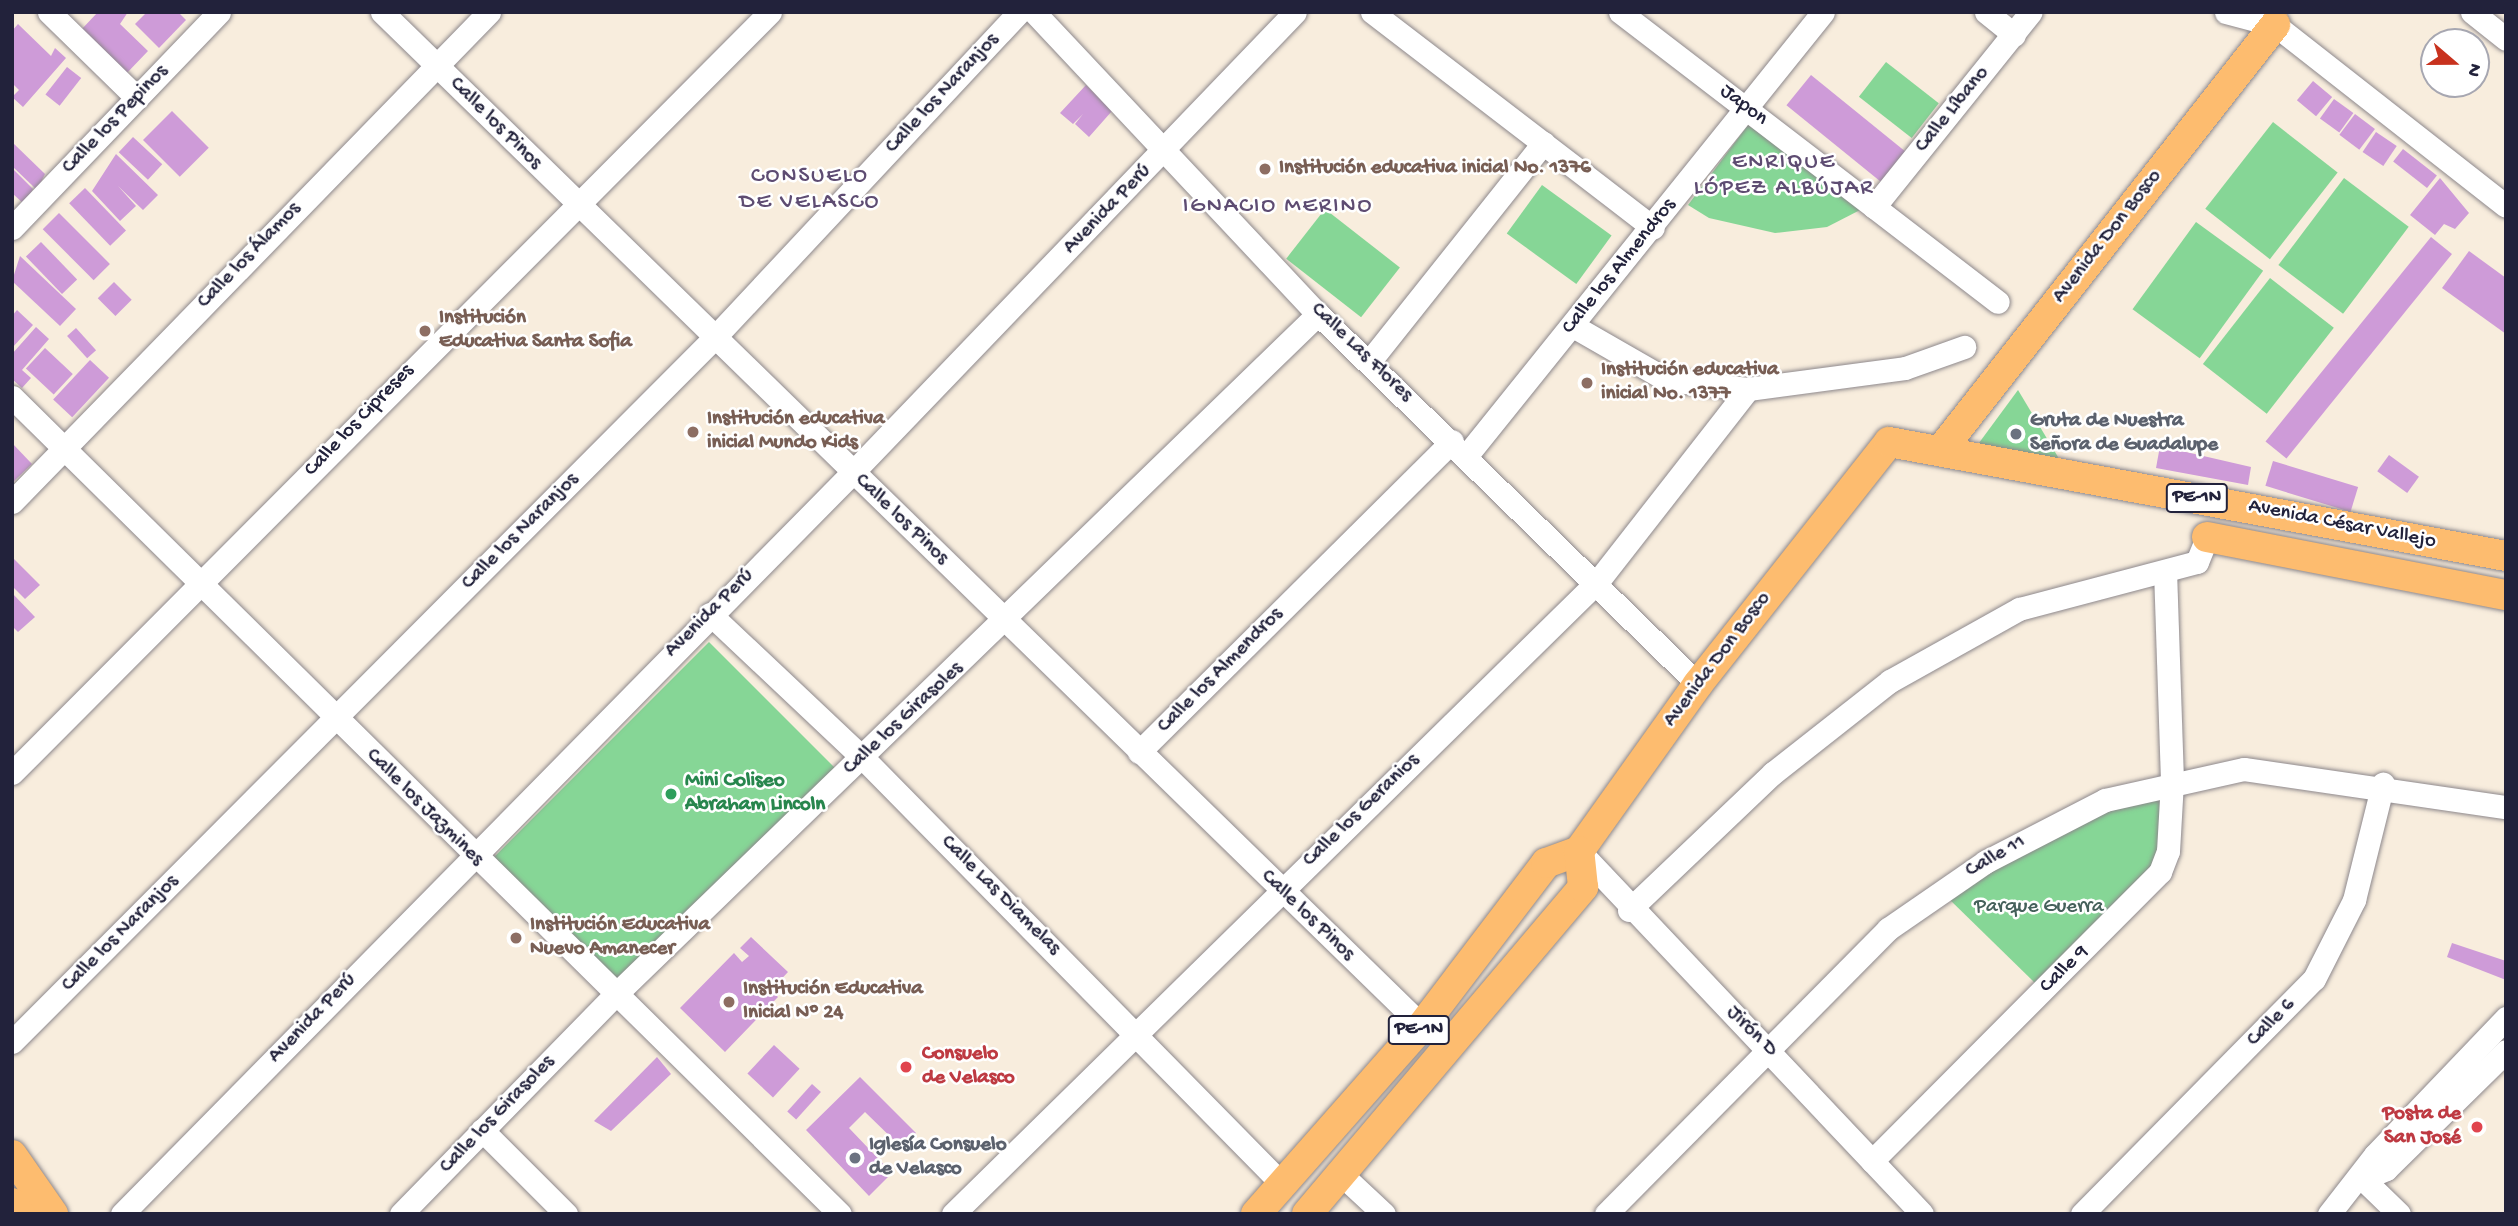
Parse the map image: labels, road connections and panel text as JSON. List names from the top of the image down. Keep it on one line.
{"streets":{"main road":["Avenida Don Bosco","PE-1N","Avenida César Vallejo"],"street":["Calle los Naranjos","Japon","Calle Líbano","Calle los Pepinos","Calle los Pinos","Avenida Perú","Calle los Álamos","Calle los Almendros","Calle Las Flores","Calle los Cipreses","Calle los Girasoles","Calle los Jazmines","Calle los Geranios","Calle 11","Calle Las Diamelas","Calle 9","Calle 6","Jirón D"]},"crossings":[["Calle los Naranjos","Calle los Pinos"],["Calle los Naranjos","Calle los Jazmines"],["Japon","Calle Líbano"],["Japon","Calle los Almendros"],["Calle los Pinos","Avenida Perú"],["Calle los Pinos","Calle los Álamos"],["Calle los Pinos","Calle los Almendros"],["Calle los Pinos","Calle los Cipreses"],["Calle los Pinos","PE-1N"],["Calle los Pinos","Calle los Girasoles"],["Calle los Pinos","Calle los Geranios"],["Avenida Perú","Calle Las Flores"],["Avenida Perú","Calle los Jazmines"],["Avenida Perú","Calle Las Diamelas"],["Avenida Don Bosco","Calle Las Flores"],["Avenida Don Bosco","PE-1N"],["Avenida Don Bosco","Avenida César Vallejo"],["Avenida Don Bosco","Jirón D"],["Calle los Álamos","Calle los Jazmines"],["Calle los Almendros","Calle Las Flores"],["Calle Las Flores","Calle los Girasoles"],["Calle Las Flores","Calle los Geranios"],["Calle los Cipreses","Calle los Jazmines"],["PE-1N","Calle Las Diamelas"],["PE-1N","Jirón D"],["Calle los Girasoles","Calle los Jazmines"],["Calle los Girasoles","Calle Las Diamelas"],["Calle los Geranios","Calle Las Diamelas"],["Calle 11","Calle 9"],["Calle 11","Calle 6"],["Calle 11","Jirón D"],["Calle 9","Jirón D"]],"districts":["ENRIQUE LÓPEZ ALBÚJAR","CONSUELO DE VELASCO","IGNACIO MERINO"],"parks":["Parque Guerra"],"places":["Institución educativa inicial No. 1376","Institución Educativa Santa Sofia","Institución educativa inicial No. 1377","Institución educativa inicial Mundo Kids","Gruta de Nuestra Señora de Guadalupe","Mini Coliseo Abraham Lincoln","Institución Educativa Nuevo Amanecer","Institución Educativa Inicial Nº 24","Consuelo de Velasco","Posta de San José","Iglesía Consuelo de Velasco"],"north":"right"}
